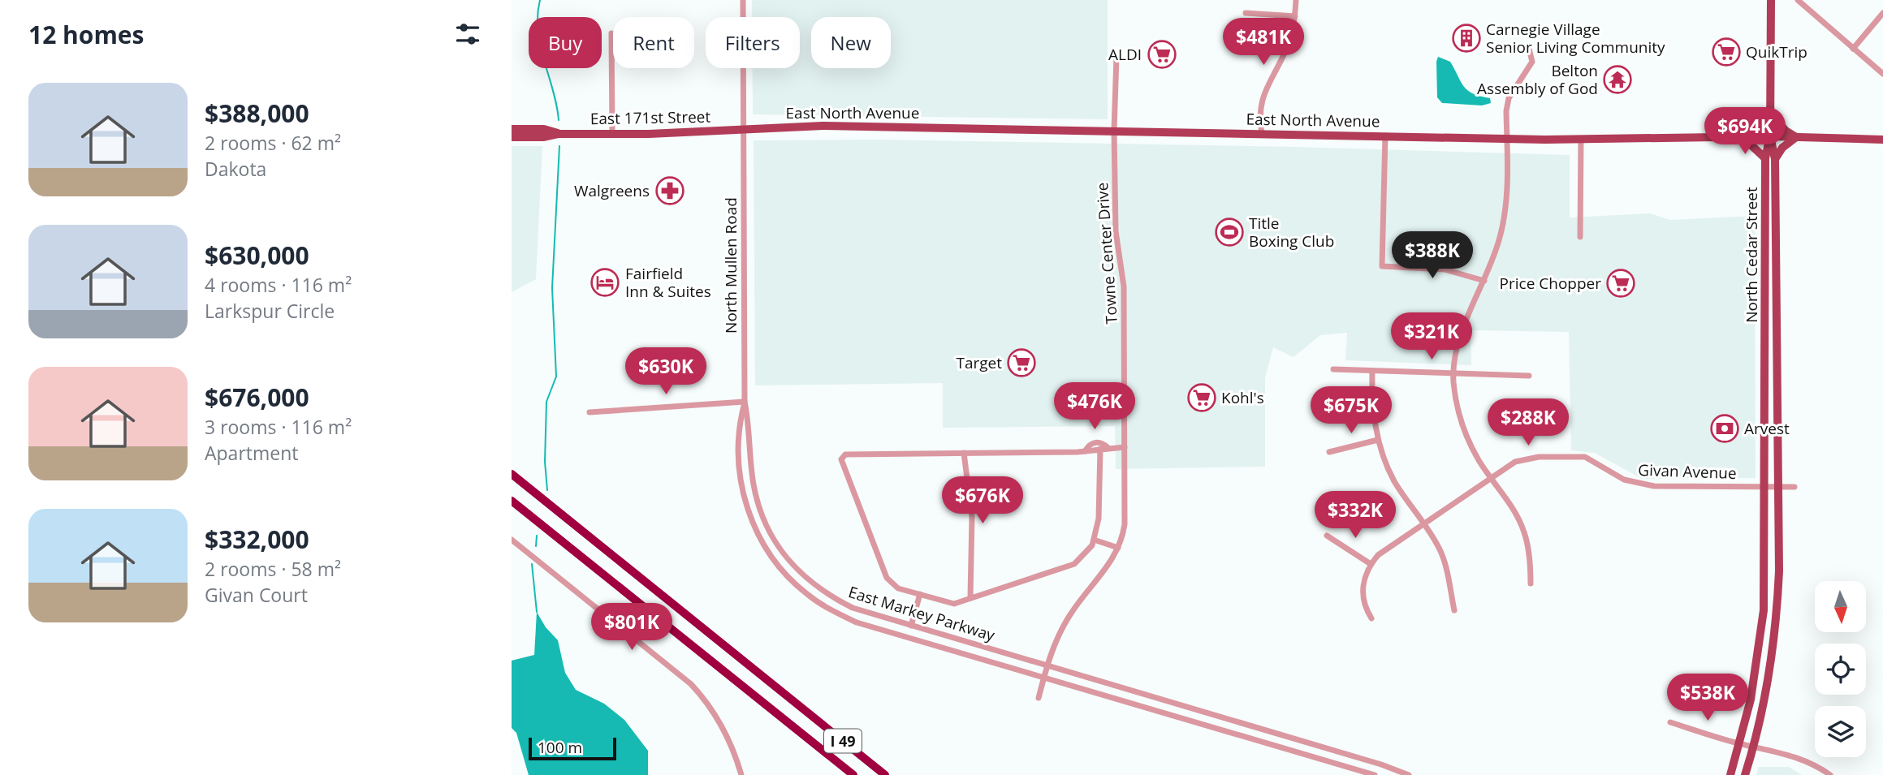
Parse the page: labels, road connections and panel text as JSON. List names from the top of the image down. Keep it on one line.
{"streets":{"highway":["I 49"],"main road":["East North Avenue","East 171st Street","North Cedar Street"],"street":["Towne Center Drive","North Mullen Road","Givan Avenue","East Markey Parkway"]},"crossings":[["East North Avenue","East 171st Street"],["East North Avenue","Towne Center Drive"],["East North Avenue","North Cedar Street"],["East North Avenue","North Mullen Road"],["East 171st Street","North Mullen Road"],["Towne Center Drive","East Markey Parkway"],["North Cedar Street","Givan Avenue"],["North Mullen Road","East Markey Parkway"]],"places":{"building":["Carnegie Village Senior Living Community"],"supermarket":["QuikTrip","ALDI","Price Chopper","Target","Kohl's"],"temple":["Belton Assembly of God"],"pharmacy":["Walgreens"],"sports":["Title Boxing Club"],"hotel":["Fairfield Inn & Suites"],"bank":["Arvest"]},"scale_bar":"100 m","north":"bottom","page":{"heading":"12 homes","chip":["Buy","Rent","Filters","New"],"price":["$481K","$694K","$388K","$321K","$630K","$476K","$675K","$288K","$676K","$332K","$801K","$538K"],"list":[{"name":"$388,000","note":"2 rooms · 62 m² · Dakota"},{"name":"$630,000","note":"4 rooms · 116 m² · Larkspur Circle"},{"name":"$676,000","note":"3 rooms · 116 m² · Apartment"},{"name":"$332,000","note":"2 rooms · 58 m² · Givan Court"}],"scale":"100 m"}}
